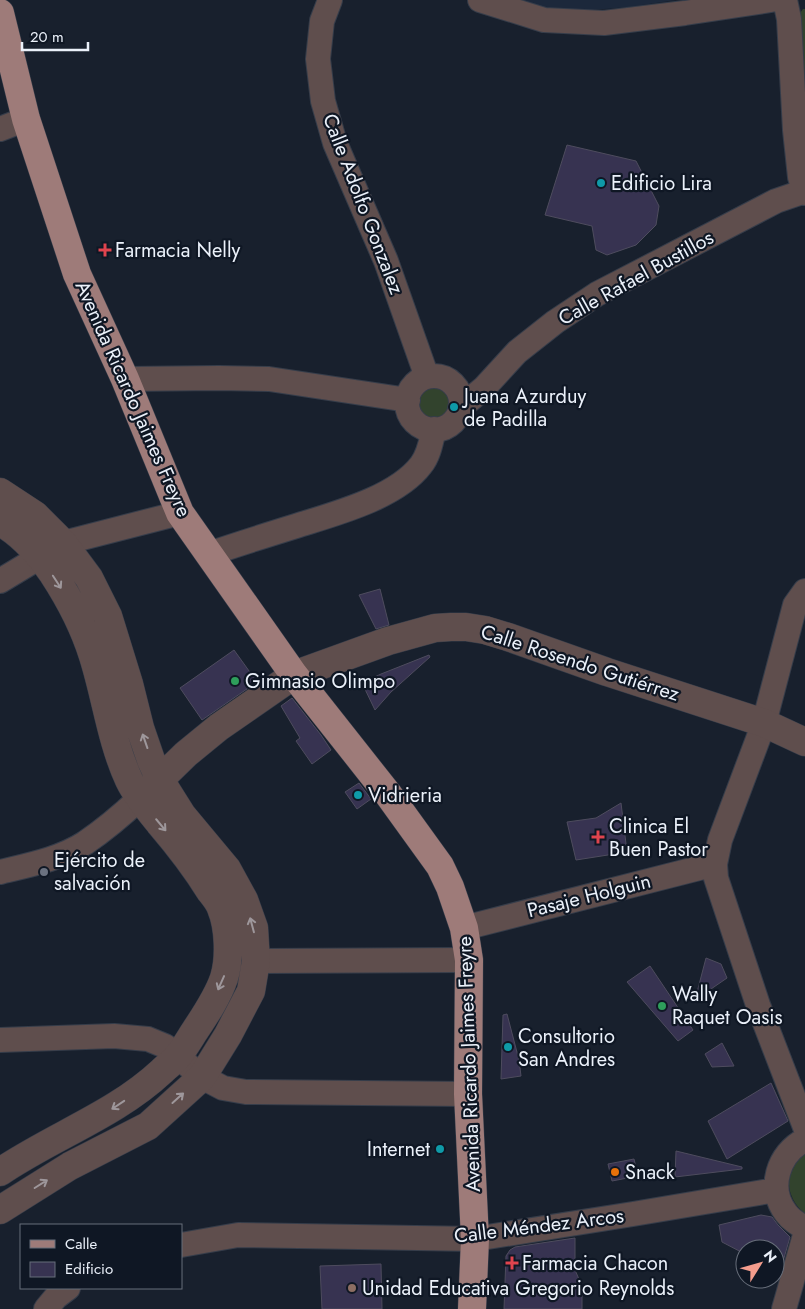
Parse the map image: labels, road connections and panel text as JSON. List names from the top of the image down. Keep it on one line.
{"streets":{"main road":["Avenida Ricardo Jaimes Freyre"],"street":["Calle Adolfo Gonzalez","Calle Rafael Bustillos","Calle Rosendo Gutiérrez","Pasaje Holguin","Calle Méndez Arcos"]},"crossings":[["Calle Adolfo Gonzalez","Calle Rafael Bustillos"],["Avenida Ricardo Jaimes Freyre","Calle Rosendo Gutiérrez"],["Avenida Ricardo Jaimes Freyre","Pasaje Holguin"],["Avenida Ricardo Jaimes Freyre","Calle Méndez Arcos"]],"places":{"other":["Edificio Lira","Juana Azurduy de Padilla","Gimnasio Olimpo","Vidrieria","Ejército de salvación","Wally Raquet Oasis","Consultorio San Andres","Internet","Snack","Unidad Educativa Gregorio Reynolds"],"health":["Farmacia Nelly","Clinica El Buen Pastor","Farmacia Chacon"]},"legend":["Calle","Edificio"],"scale_bar":"20 m","north":"top right"}
